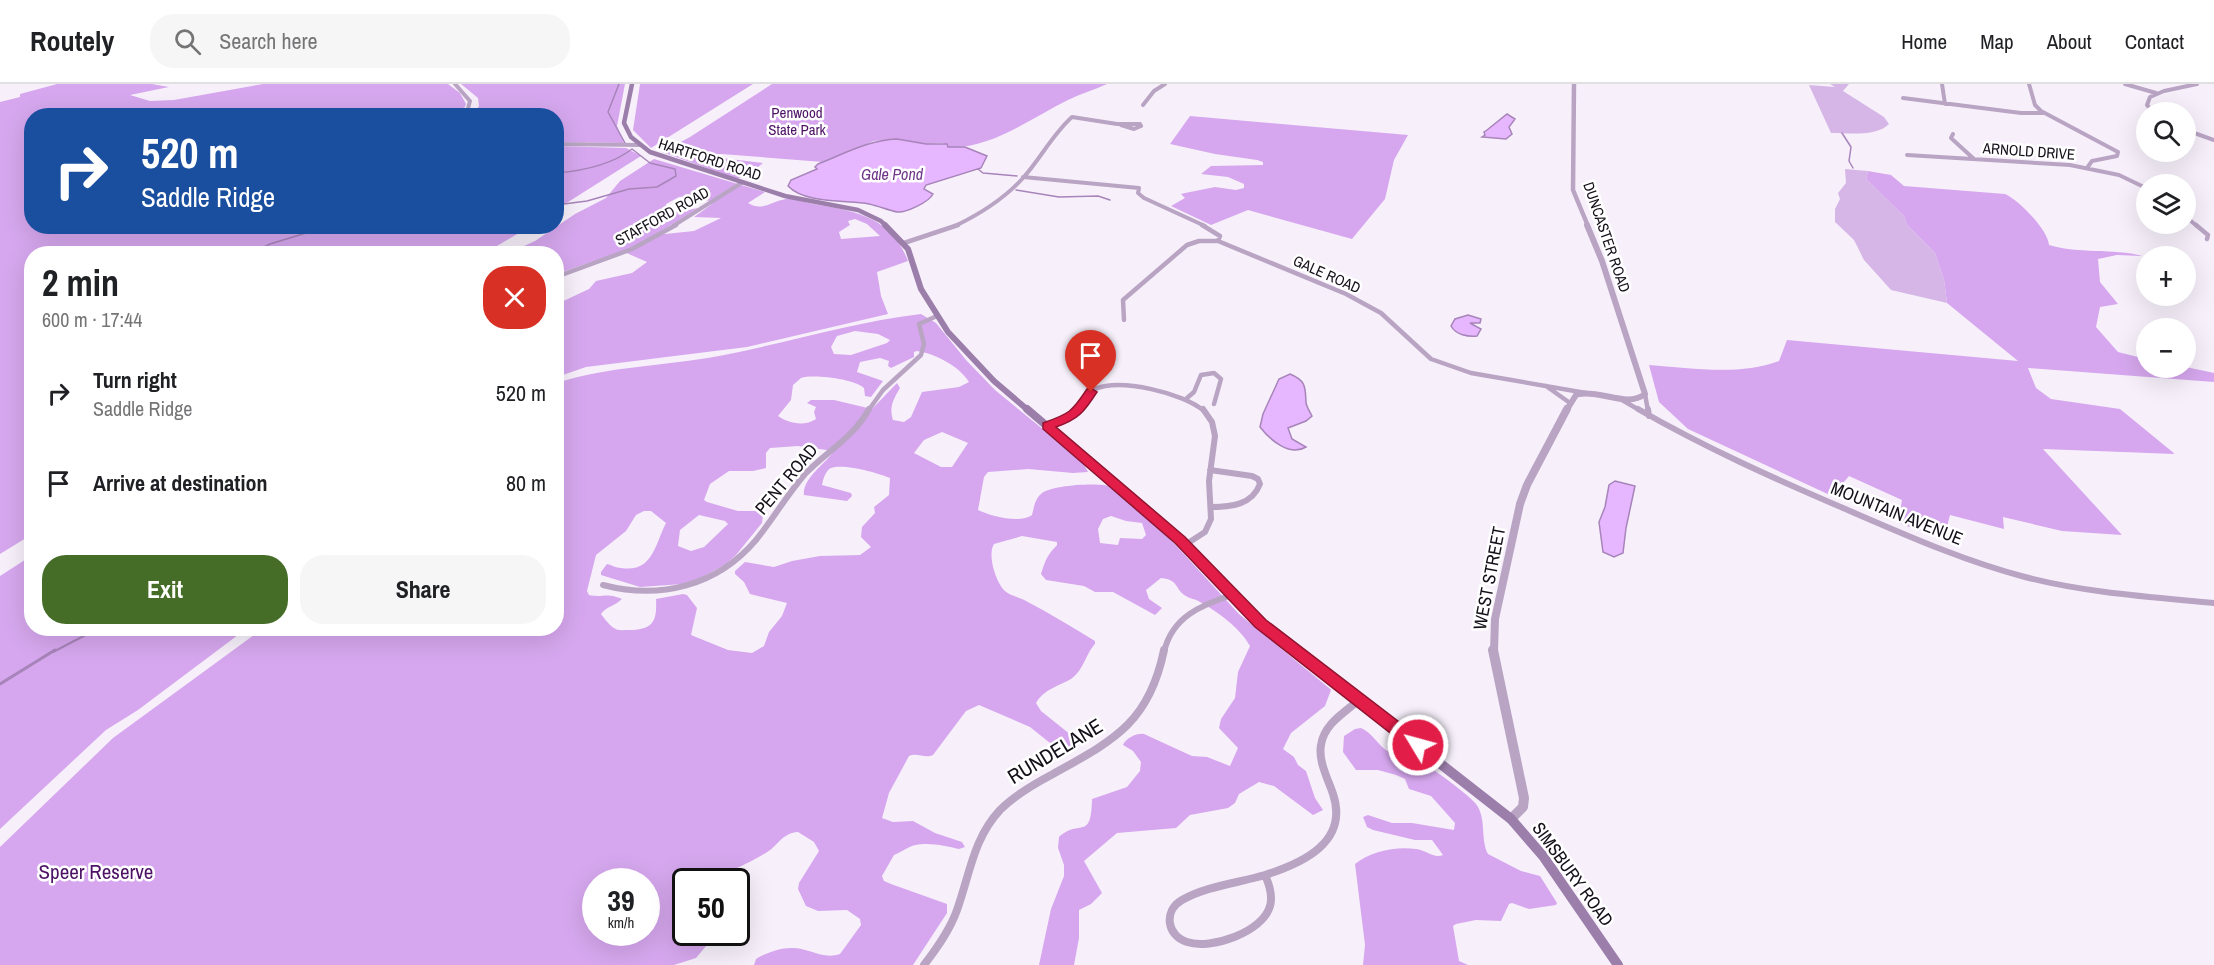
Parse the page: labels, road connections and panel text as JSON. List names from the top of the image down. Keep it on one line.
{"streets":{"main road":["HARTFORD ROAD","SIMSBURY ROAD"],"street":["ARNOLD DRIVE","STAFFORD ROAD","DUNCASTER ROAD","GALE ROAD","PENT ROAD","MOUNTAIN AVENUE","WEST STREET","RUNDELANE"]},"crossings":[["HARTFORD ROAD","STAFFORD ROAD"],["HARTFORD ROAD","SIMSBURY ROAD"],["DUNCASTER ROAD","MOUNTAIN AVENUE"],["GALE ROAD","MOUNTAIN AVENUE"],["GALE ROAD","WEST STREET"],["PENT ROAD","SIMSBURY ROAD"],["WEST STREET","SIMSBURY ROAD"],["RUNDELANE","SIMSBURY ROAD"]],"water":["Gale Pond"],"parks":["Penwood State Park","Speer Reserve"],"page":{"header":"Routely","search":"Search here","nav":["Home","Map","About","Contact"],"map_buttons":["+","−"],"turn":["520 m","Saddle Ridge"],"heading":["2 min","600 m · 17:44"],"list":[{"name":"Turn right","note":"Saddle Ridge","value":"520 m"},{"name":"Arrive at destination","value":"80 m"}],"buttons":["Exit","Share"],"speed":"39 km/h","limit":"50"}}
